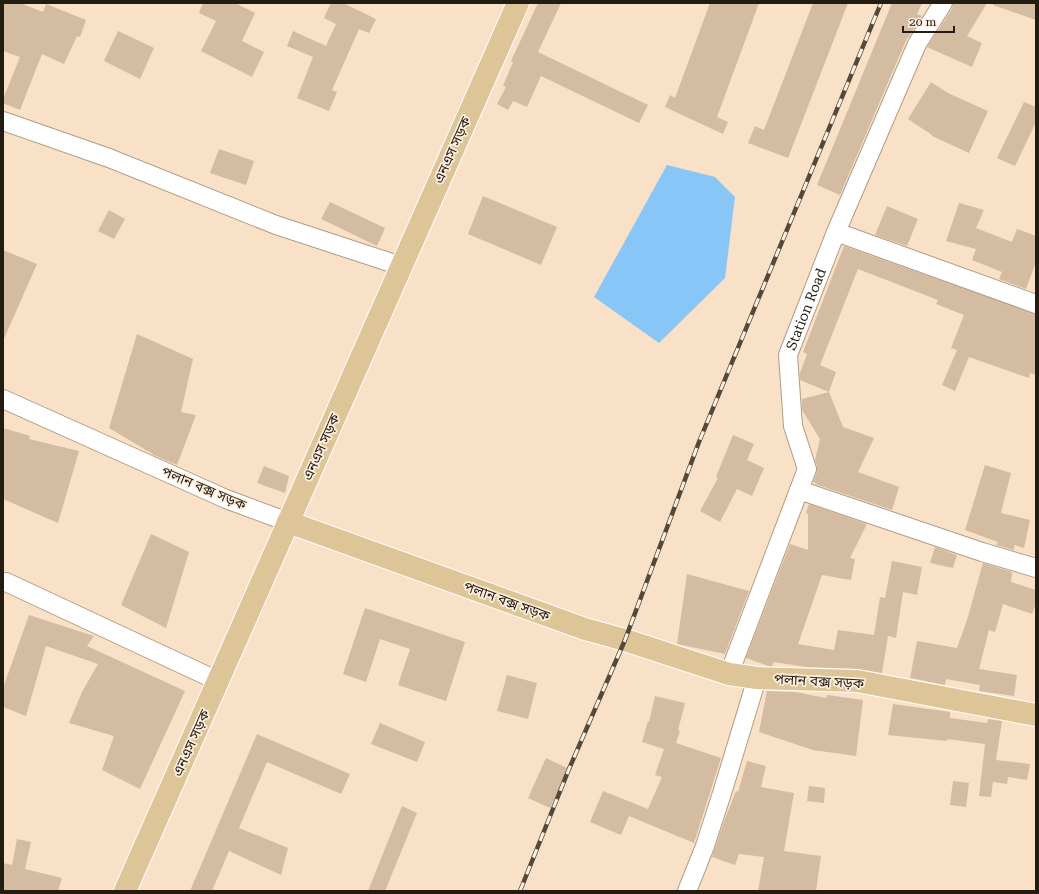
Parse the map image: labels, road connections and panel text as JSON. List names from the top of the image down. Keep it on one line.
{"streets":{"main road":["এনএস সড়ক","পলান বক্স সড়ক"],"street":["Station Road"]},"crossings":[["এনএস সড়ক","পলান বক্স সড়ক"],["Station Road","পলান বক্স সড়ক"]],"scale_bar":"20 m"}
